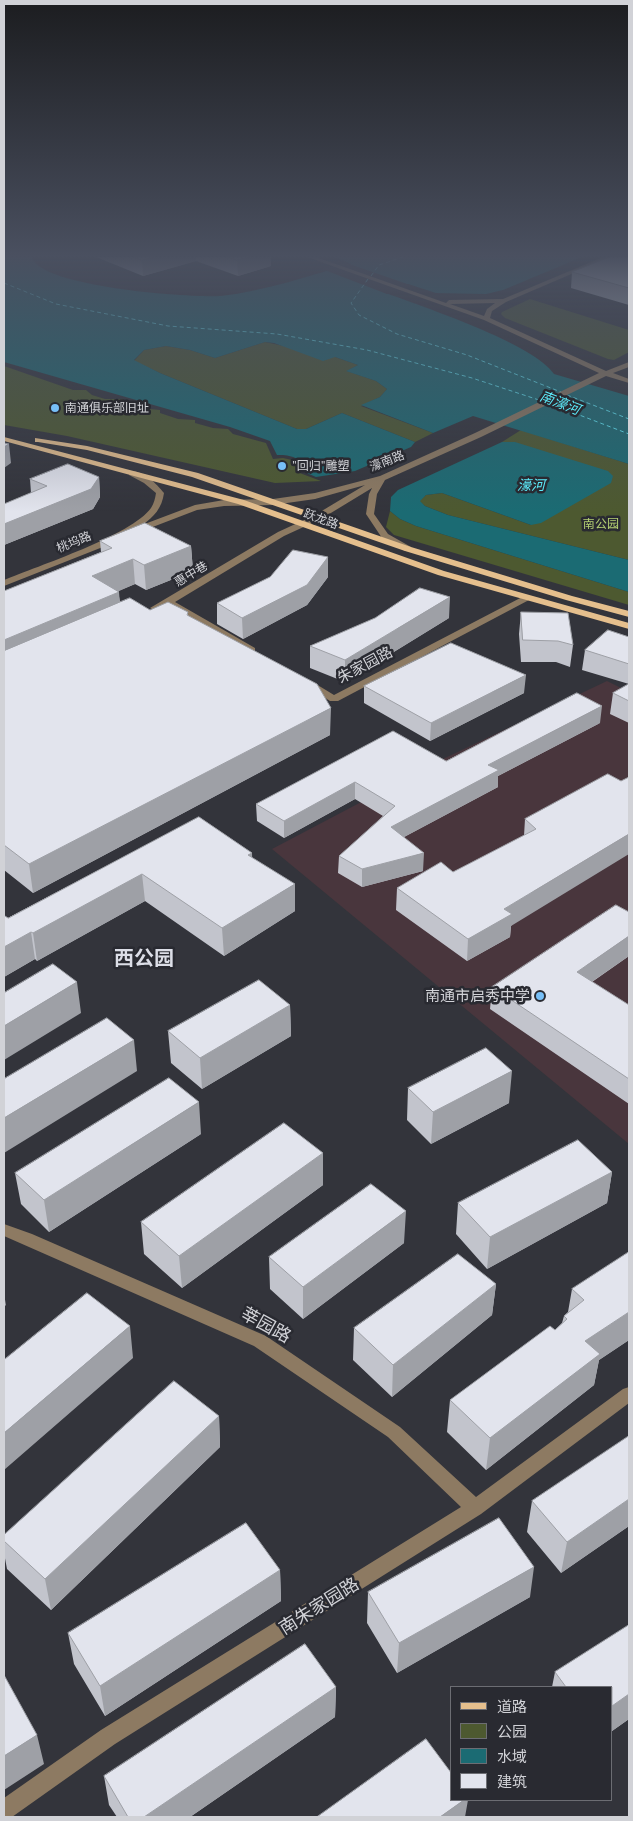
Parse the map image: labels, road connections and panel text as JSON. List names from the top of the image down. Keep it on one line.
{"streets":{"main road":["跃龙路"],"street":["濠南路","桃坞路","惠中巷","朱家园路","莘园路","南朱家园路"]},"crossings":[["濠南路","跃龙路"],["濠南路","桃坞路"],["濠南路","惠中巷"],["跃龙路","桃坞路"],["跃龙路","惠中巷"],["跃龙路","朱家园路"],["莘园路","南朱家园路"]],"districts":["西公园"],"water":["南濠河","濠河"],"parks":["南公园"],"places":["南通俱乐部旧址","\"回归\"雕塑","南通市启秀中学"],"legend":["道路","公园","水域","建筑"]}
